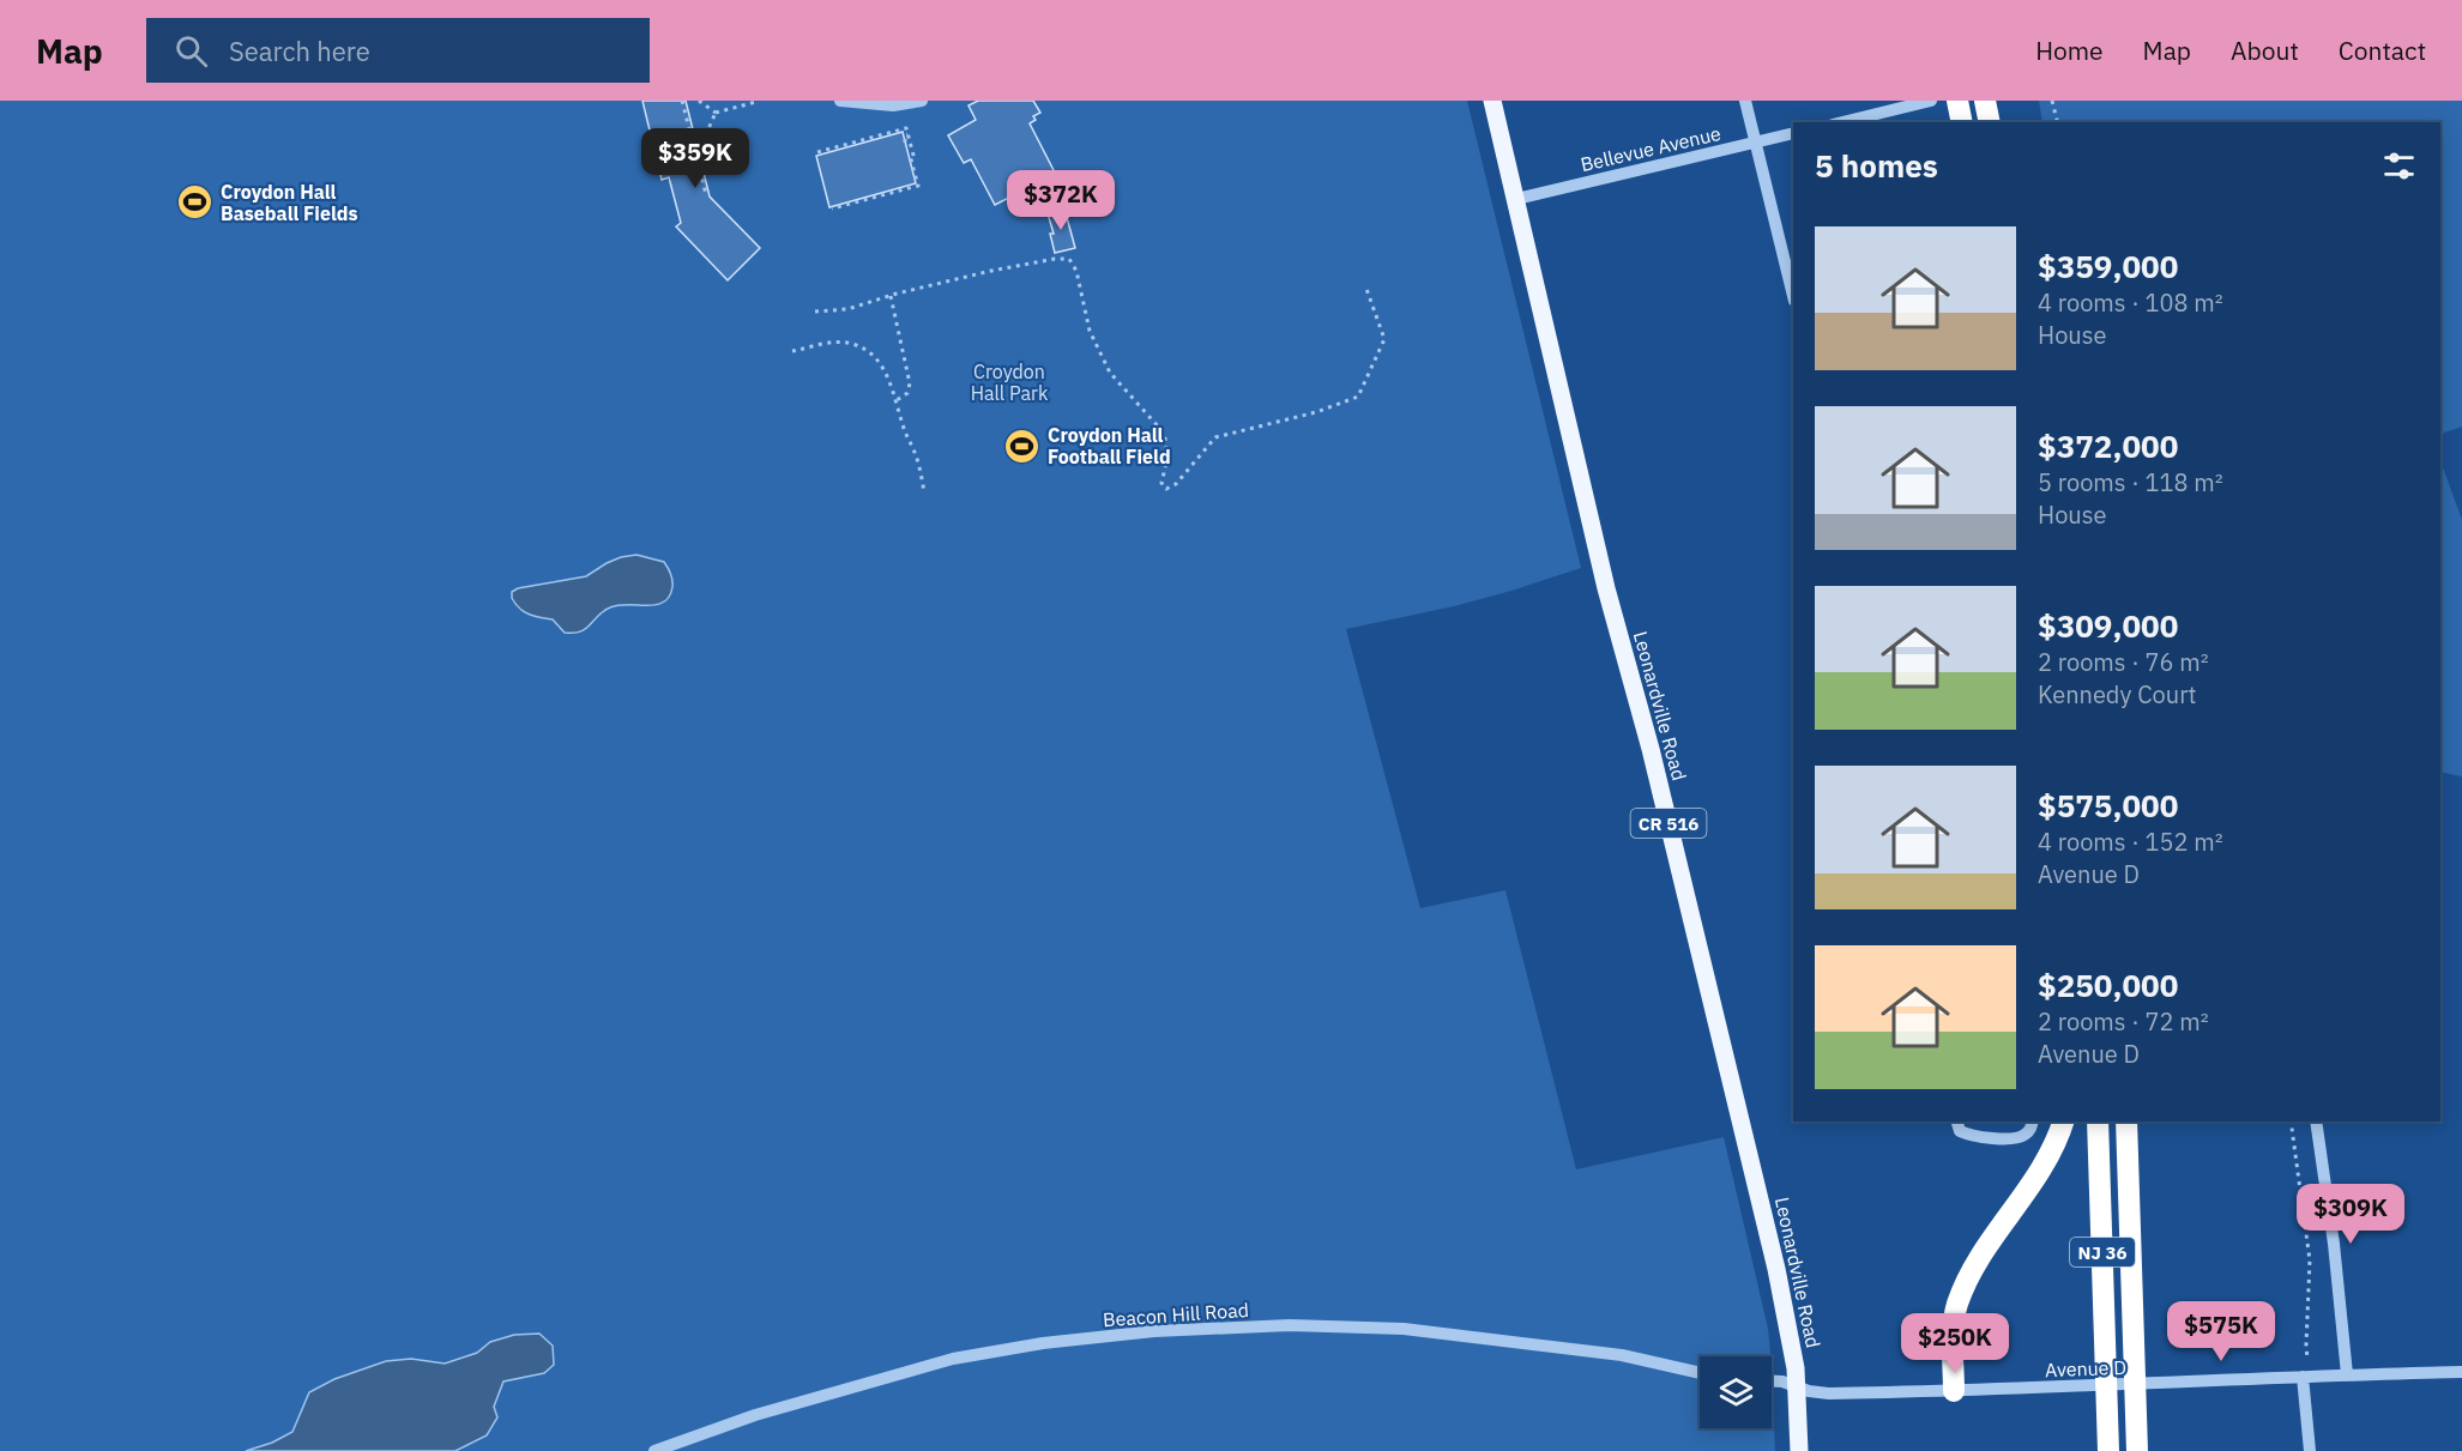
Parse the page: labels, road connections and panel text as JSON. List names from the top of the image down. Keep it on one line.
{"streets":{"highway":["NJ 36"],"main road":["Leonardville Road","CR 516"],"street":["Bellevue Avenue","Beacon Hill Road","Avenue D"]},"crossings":[["Bellevue Avenue","Leonardville Road"],["Leonardville Road","Avenue D"],["NJ 36","Avenue D"]],"parks":["Croydon Hall Park"],"places":{"sports":["Croydon Hall Baseball Fields","Croydon Hall Football Field"]},"page":{"header":"Map","search":"Search here","nav":["Home","Map","About","Contact"],"heading":"5 homes","price":["$359K","$372K","$309K","$575K","$250K"],"list":[{"name":"$359,000","note":"4 rooms · 108 m² · House"},{"name":"$372,000","note":"5 rooms · 118 m² · House"},{"name":"$309,000","note":"2 rooms · 76 m² · Kennedy Court"},{"name":"$575,000","note":"4 rooms · 152 m² · Avenue D"},{"name":"$250,000","note":"2 rooms · 72 m² · Avenue D"}]}}
